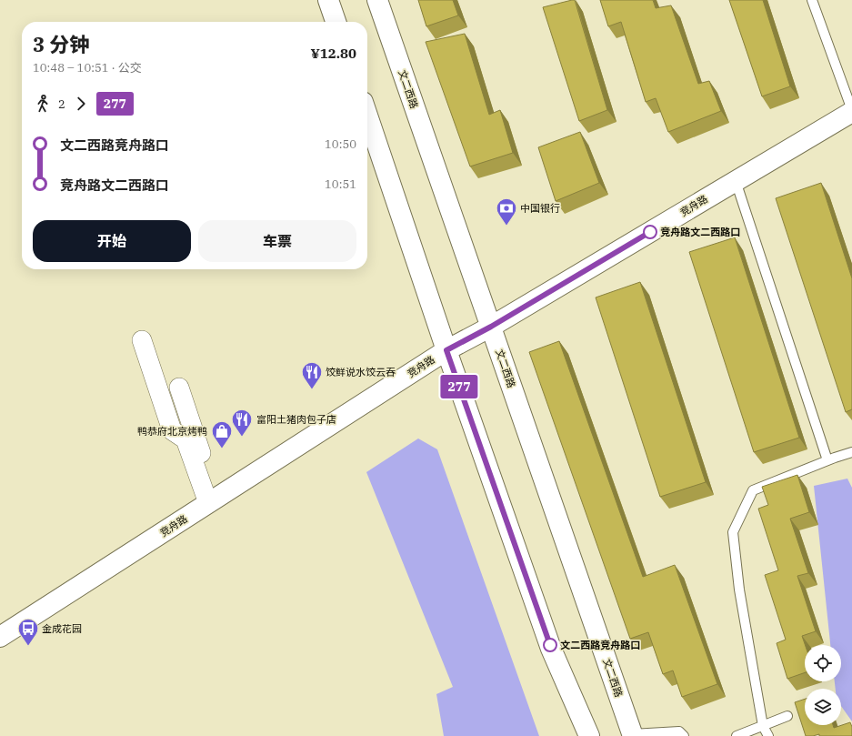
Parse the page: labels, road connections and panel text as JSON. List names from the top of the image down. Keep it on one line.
{"streets":{"main road":["文二西路","竞舟路"]},"crossings":[["文二西路","竞舟路"]],"places":{"bank":["中国银行"],"other":["竞舟路文二西路口","文二西路竞舟路口"],"restaurant":["饺鲜说水饺云吞","富阳土猪肉包子店"],"shop":["鸭恭府北京烤鸭"],"bus stop":["金成花园"]},"lines":["bus line 277"],"page":{"on_map":"277","heading":["3 分钟","10:48 – 10:51 · 公交","¥12.80"],"legs":["2","277"],"list":[{"name":"文二西路竞舟路口","value":"10:50"},{"name":"竞舟路文二西路口","value":"10:51"}],"buttons":["开始","车票"]}}
